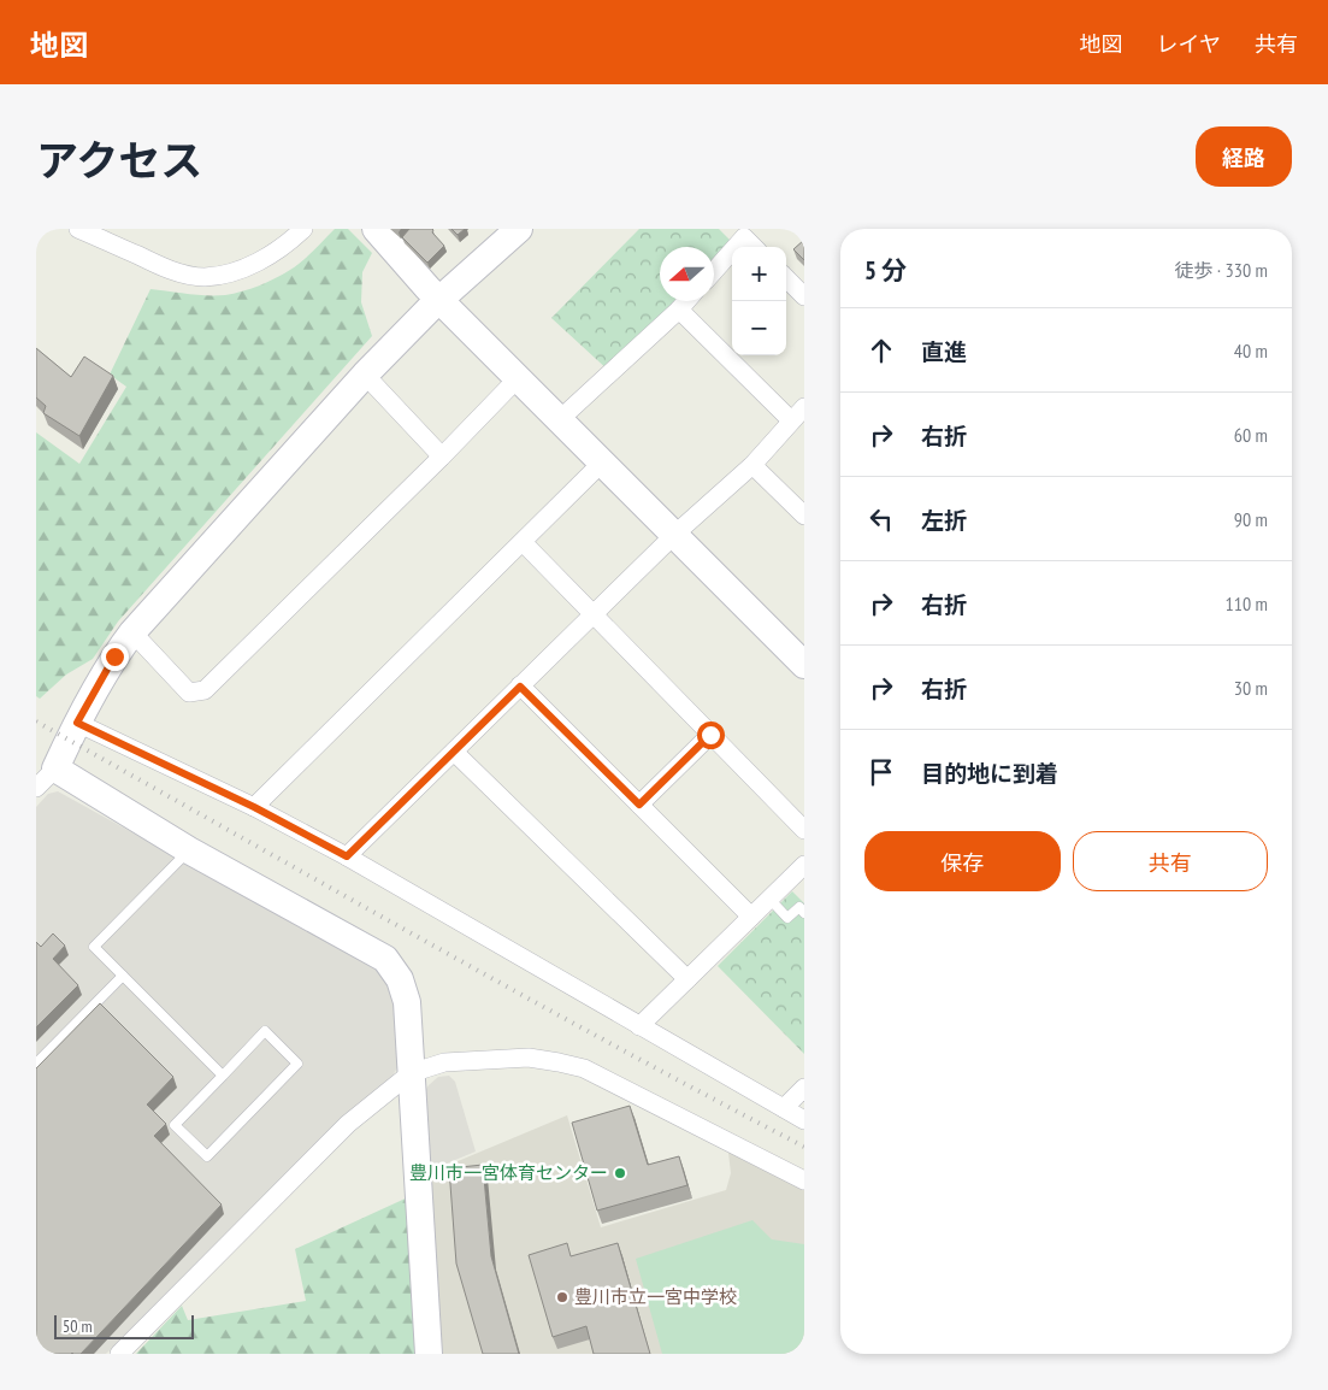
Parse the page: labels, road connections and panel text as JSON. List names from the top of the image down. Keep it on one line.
{"places":["豊川市一宮体育センター","豊川市立一宮中学校"],"scale_bar":"50 m","north":"left","page":{"header":"地図","nav":["地図","レイヤ","共有"],"title":"アクセス","buttons":["経路",["保存","共有"]],"heading":["5 分","徒歩 · 330 m"],"map_buttons":["+","−"],"list":[["直進","40 m"],["右折","60 m"],["左折","90 m"],["右折","110 m"],["右折","30 m"],"目的地に到着"],"scale":"50 m"}}
